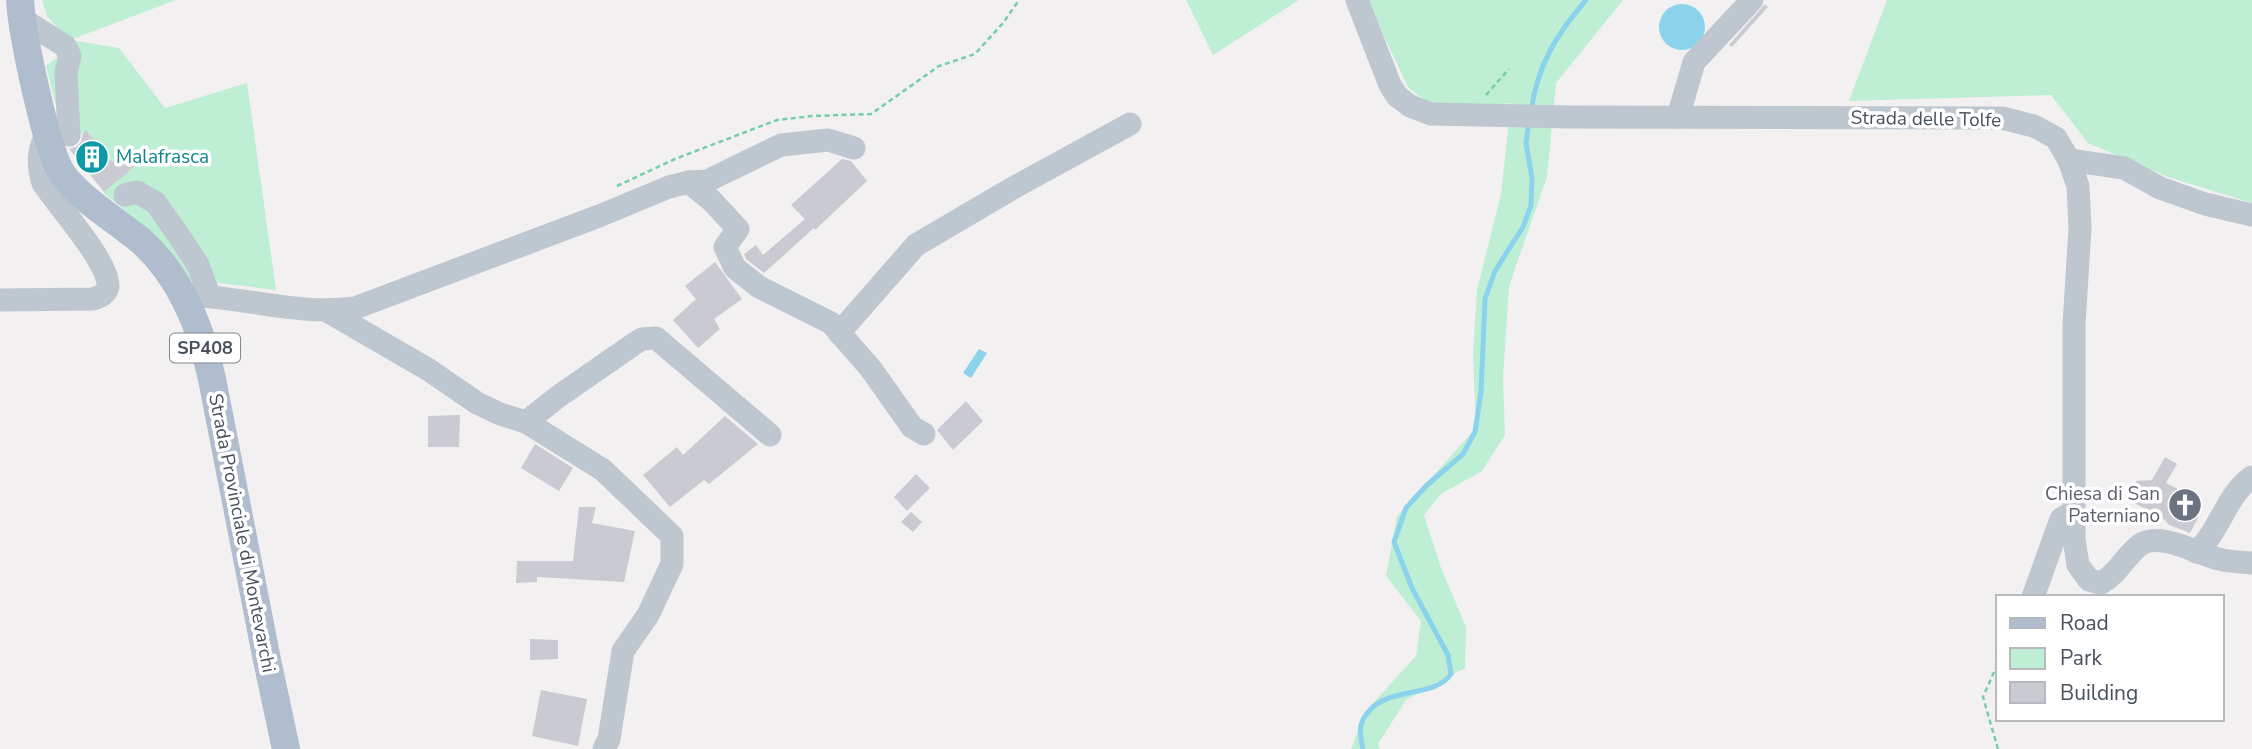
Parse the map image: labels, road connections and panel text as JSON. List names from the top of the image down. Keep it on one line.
{"streets":{"main road":["SP408","Strada Provinciale di Montevarchi"],"street":["Strada delle Tolfe"]},"places":{"building":["Malafrasca"],"church":["Chiesa di San Paterniano"]},"legend":["Road","Park","Building"]}
